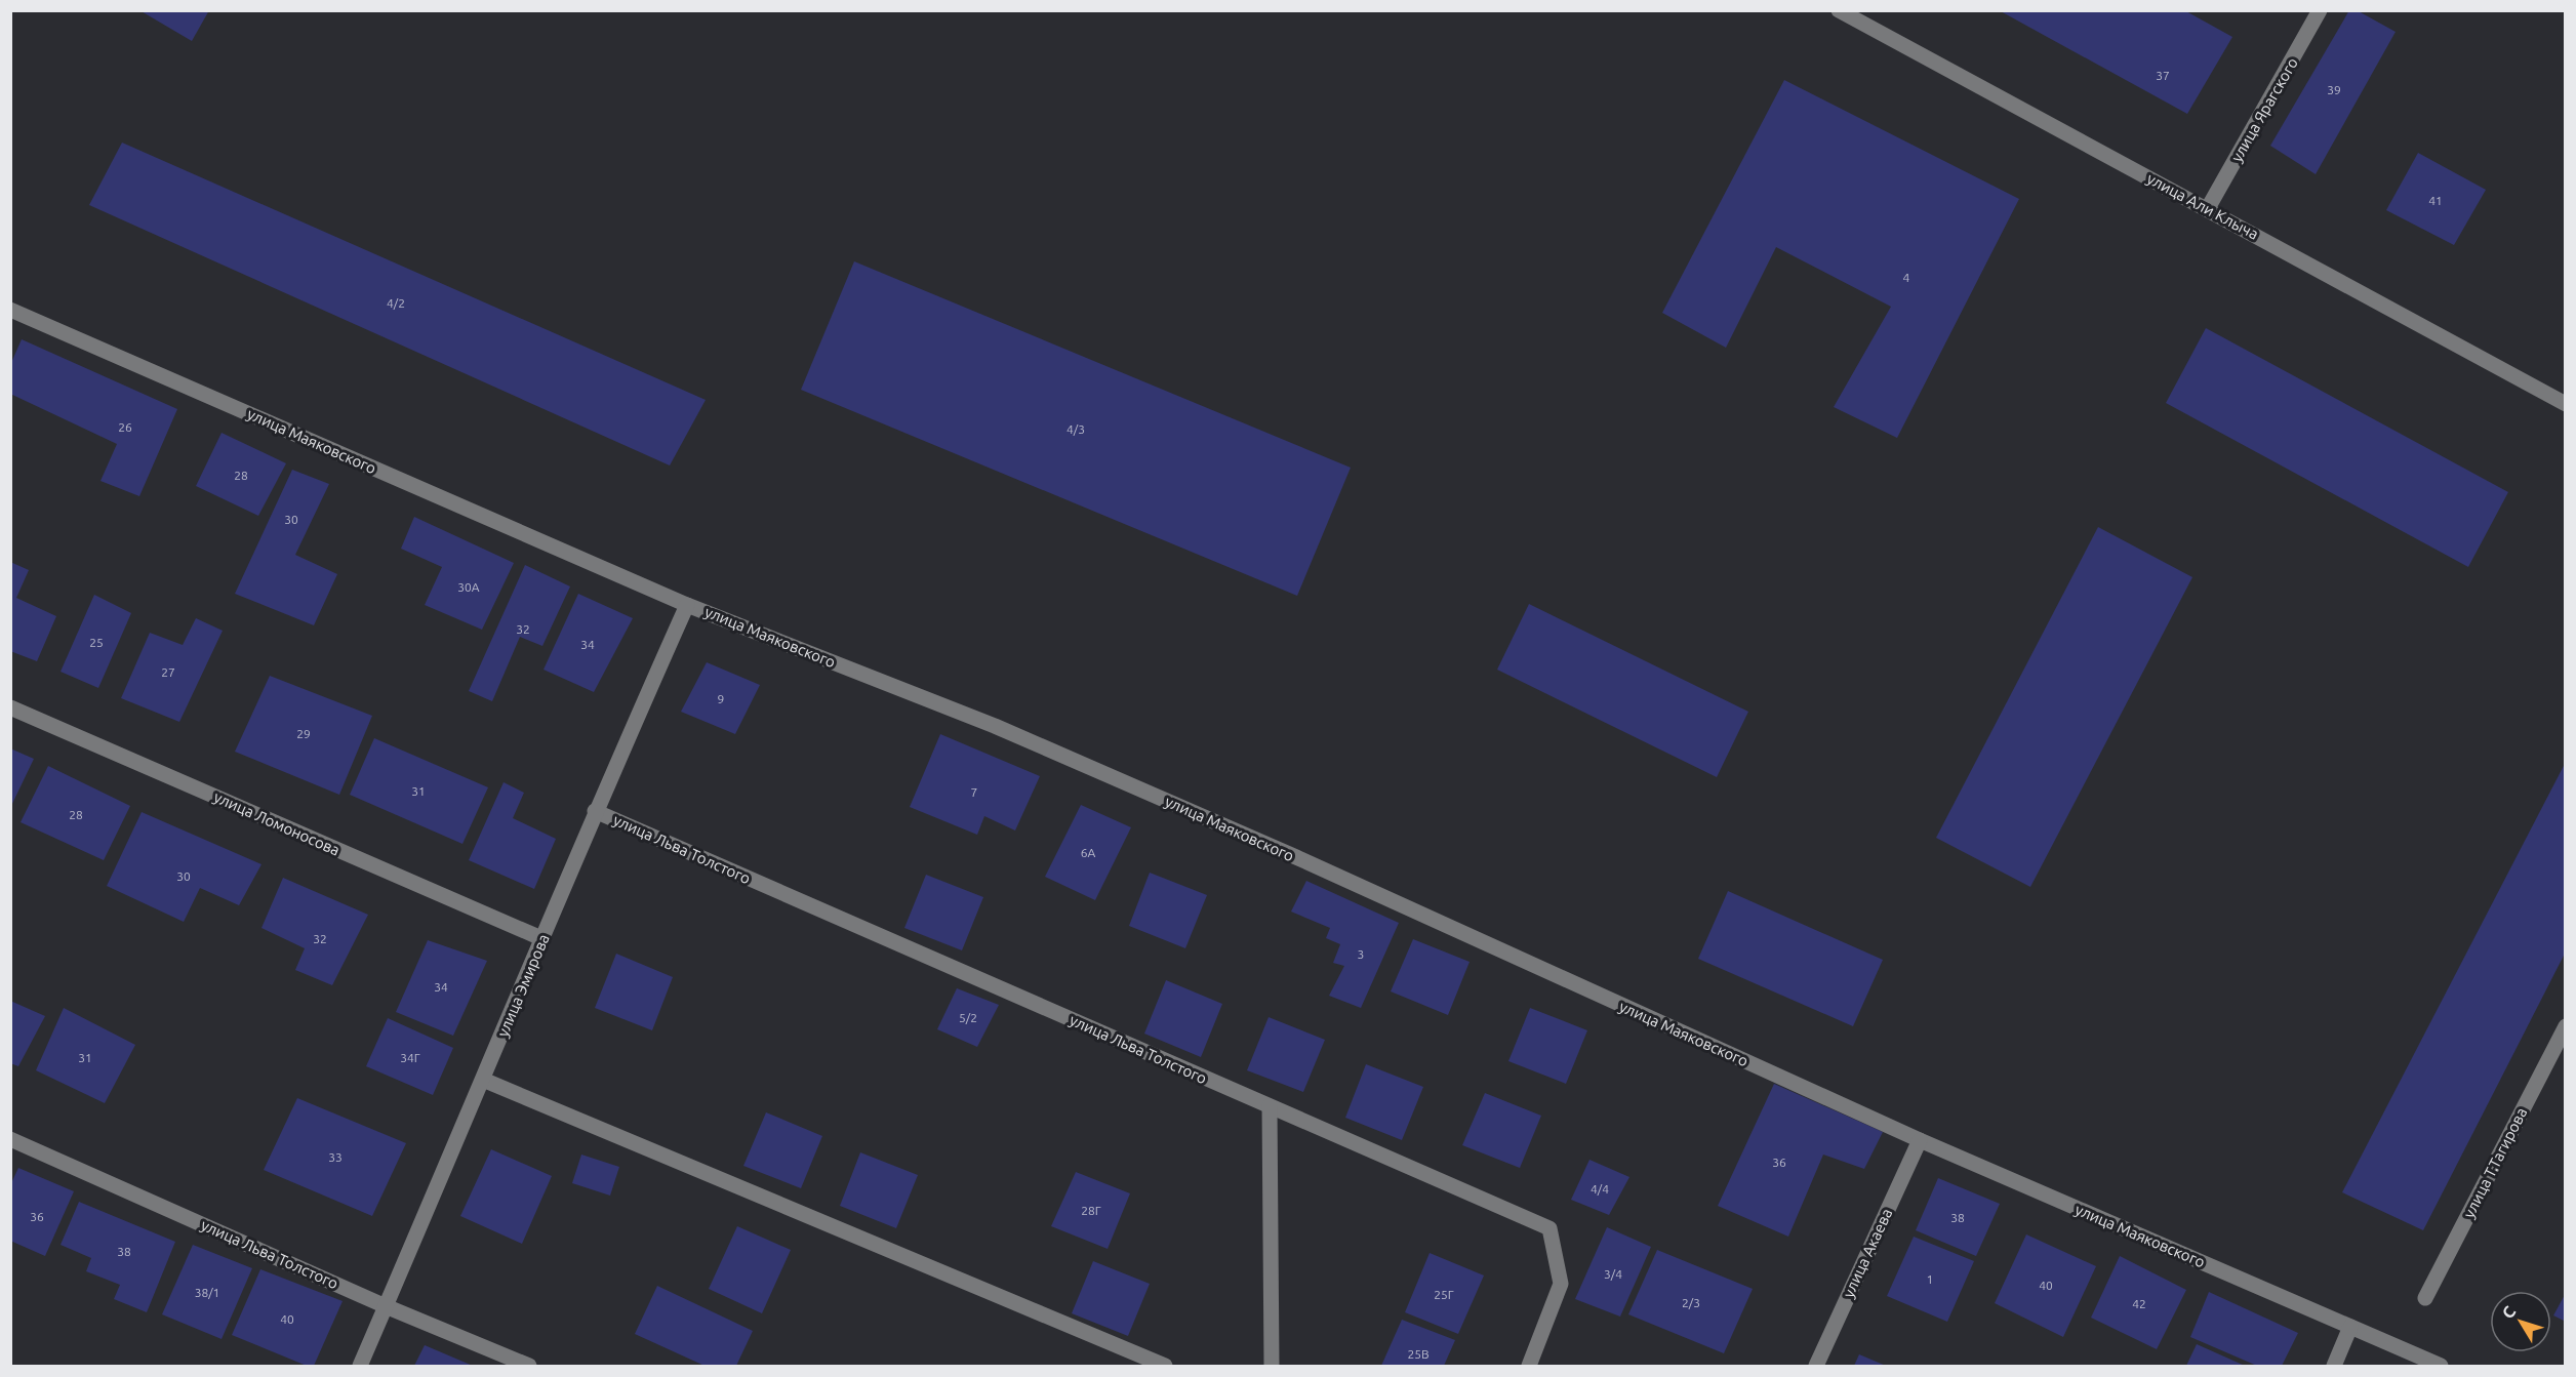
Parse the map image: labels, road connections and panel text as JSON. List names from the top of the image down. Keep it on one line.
{"streets":{"street":["улица Ярагского","улица Али Клыча","улица Маяковского","улица Ломоносова","улица Льва Толстого","улица Эмирова","улица Т.Тагирова","улица Акаева"]},"crossings":[["улица Ярагского","улица Али Клыча"],["улица Маяковского","улица Эмирова"],["улица Маяковского","улица Акаева"],["улица Ломоносова","улица Эмирова"],["улица Льва Толстого","улица Эмирова"]],"house_numbers":["37","39","41","4","4/2","26","4/3","28","30","30А","32","25","34","27","9","29","31","7","28","6А","30","32","3","34","5/2","31","34Г","33","36","4/4","28Г","36","38","38","3/4","1","40","38/1","25Г","2/3","42","40","25В"],"north":"top left"}
